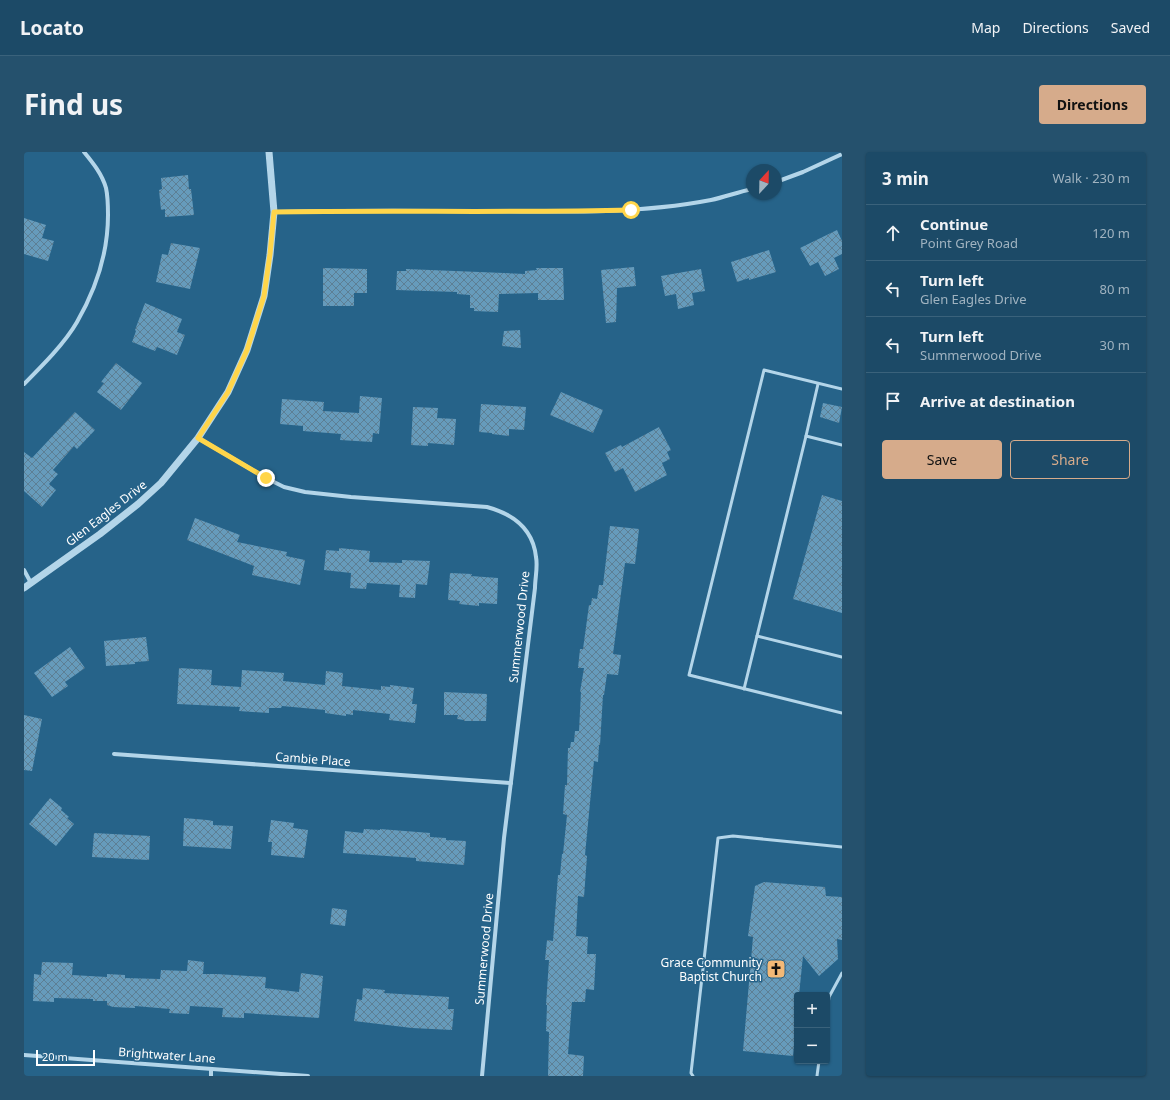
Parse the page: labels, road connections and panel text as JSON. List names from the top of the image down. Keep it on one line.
{"streets":{"street":["Glen Eagles Drive","Summerwood Drive","Cambie Place","Brightwater Lane"]},"crossings":[["Glen Eagles Drive","Summerwood Drive"],["Summerwood Drive","Cambie Place"]],"places":{"church":["Grace Community Baptist Church"]},"scale_bar":"20 m","north":"top","page":{"header":"Locato","nav":["Map","Directions","Saved"],"title":"Find us","buttons":["Directions",["Save","Share"]],"heading":["3 min","Walk · 230 m"],"list":[["Continue","Point Grey Road","120 m"],["Turn left","Glen Eagles Drive","80 m"],["Turn left","Summerwood Drive","30 m"],"Arrive at destination"],"map_buttons":["+","−"],"scale":"20 m"}}
